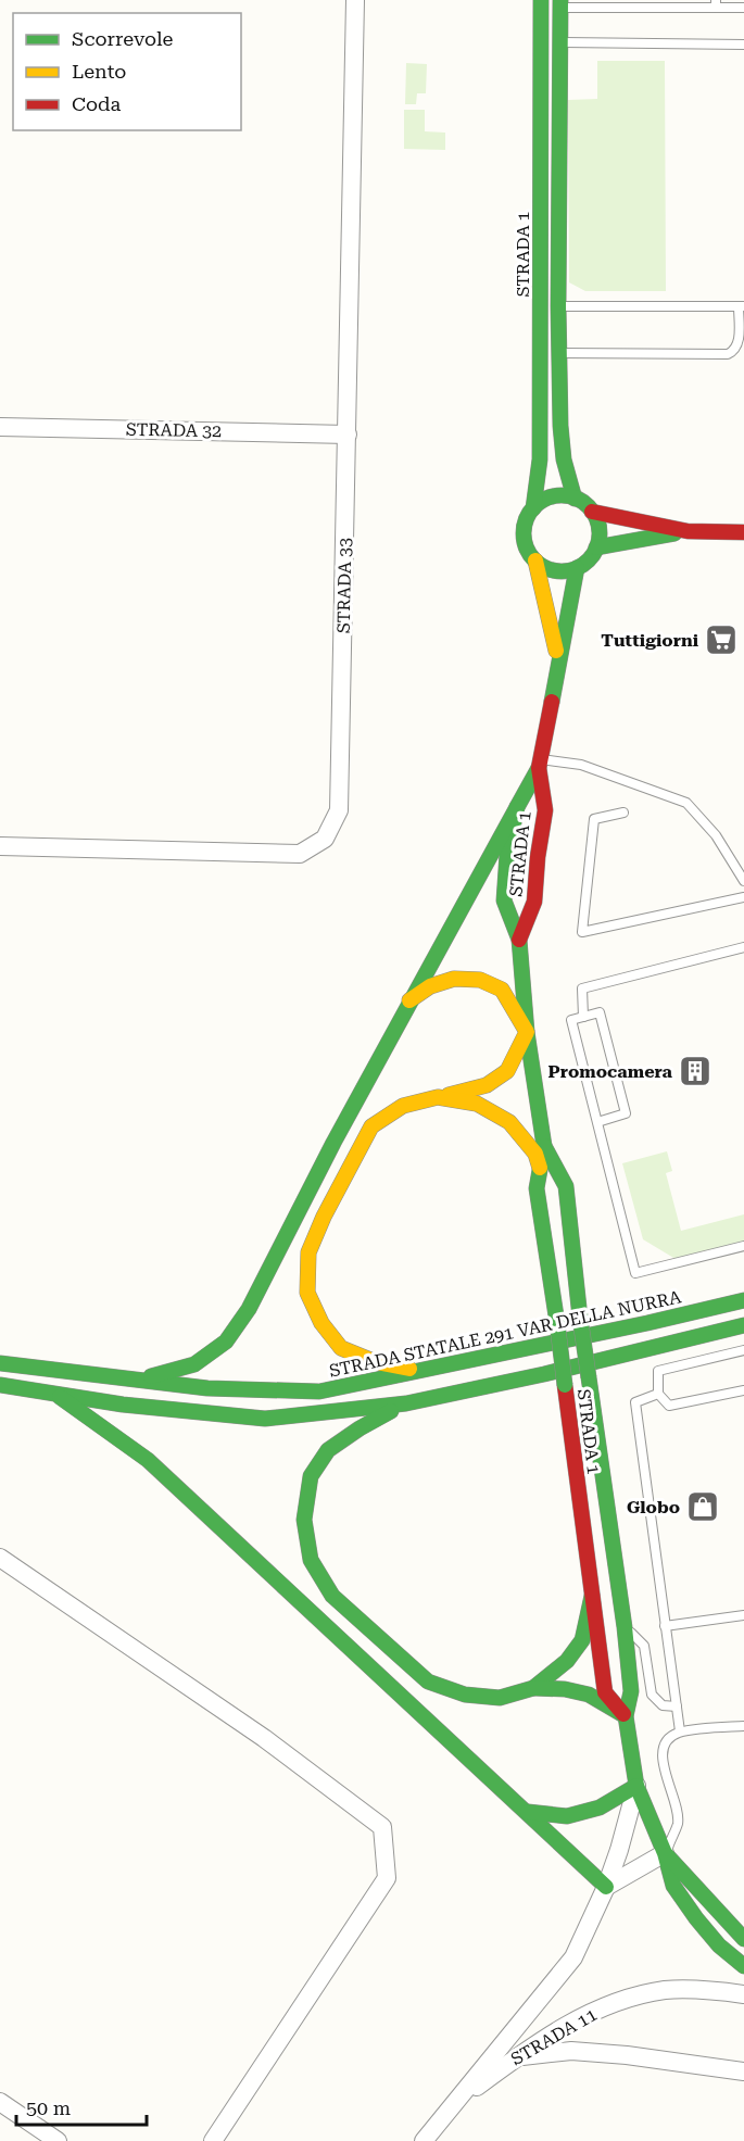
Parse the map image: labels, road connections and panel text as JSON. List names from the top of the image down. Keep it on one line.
{"streets":{"main road":["STRADA 1","STRADA STATALE 291 VAR DELLA NURRA"],"street":["STRADA 32","STRADA 33","STRADA 11"]},"crossings":[["STRADA 1","STRADA 11"],["STRADA 32","STRADA 33"]],"places":{"supermarket":["Tuttigiorni"],"building":["Promocamera"],"shop":["Globo"]},"legend":["Scorrevole","Lento","Coda"],"scale_bar":"50 m"}
